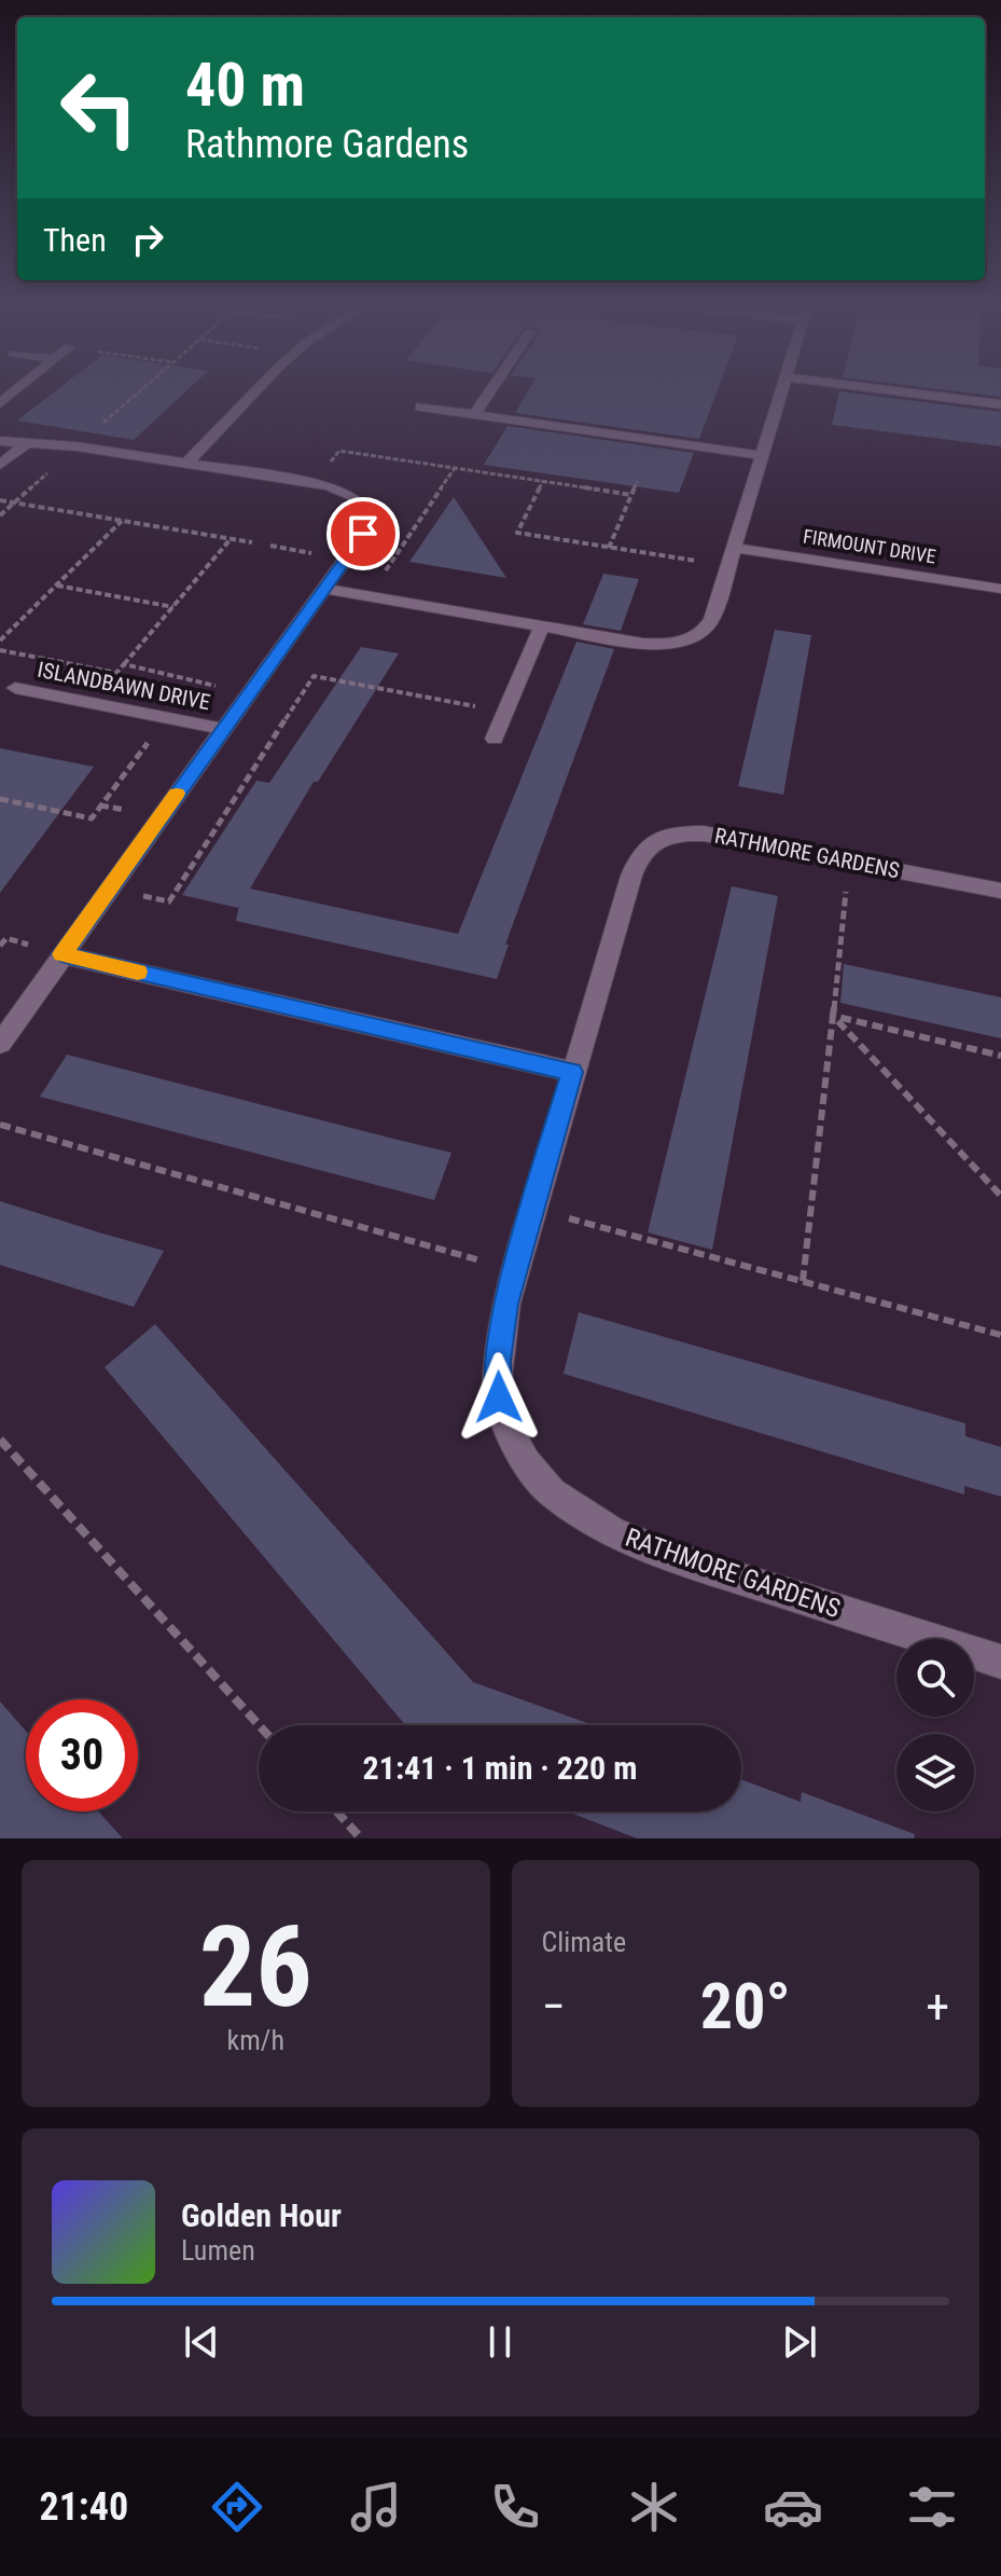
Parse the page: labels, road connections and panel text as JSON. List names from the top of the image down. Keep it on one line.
{"streets":{"street":["FIRMOUNT DRIVE","ISLANDBAWN DRIVE","RATHMORE GARDENS"]},"page":{"turn":["40 m","Rathmore Gardens"],"then":"Then","limit":"30","trip":"21:41 · 1 min · 220 m","tile":[["26","km/h"],"Climate"],"heat":["−","20°","+"],"song":["Golden Hour","Lumen"],"tabs":"21:40"}}
